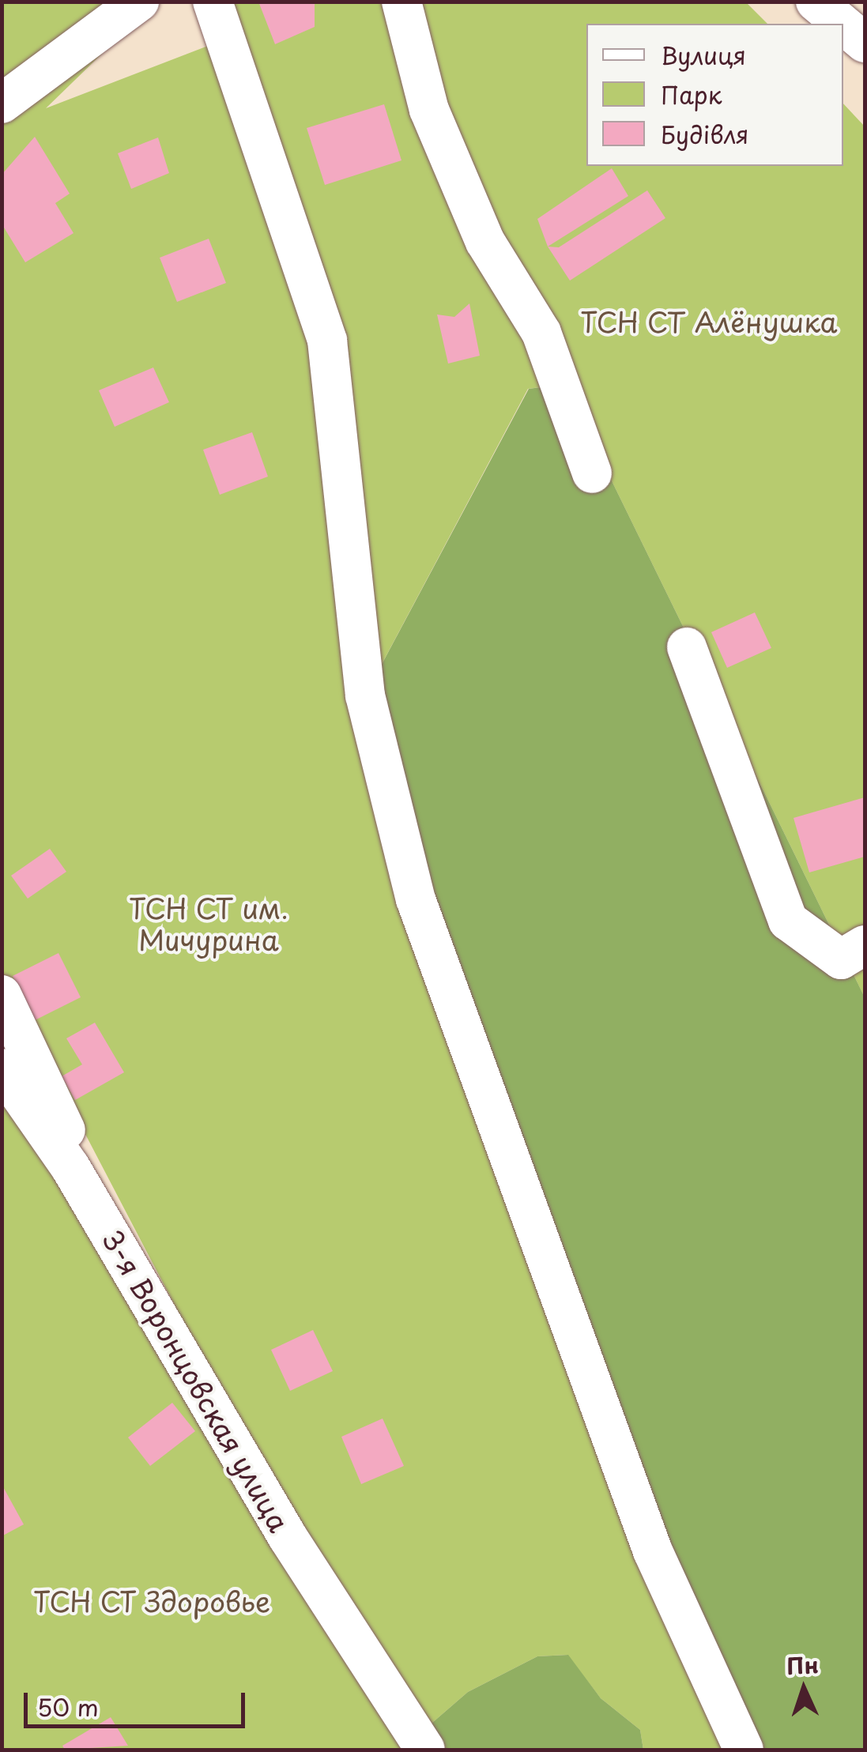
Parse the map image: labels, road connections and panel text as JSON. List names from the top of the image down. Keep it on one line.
{"streets":{"street":["3-я Воронцовская улица"]},"parks":["ТСН СТ Алёнушка","ТСН СТ им. Мичурина","ТСН СТ Здоровье"],"legend":["Вулиця","Парк","Будівля"],"scale_bar":"50 m","north":"top"}
